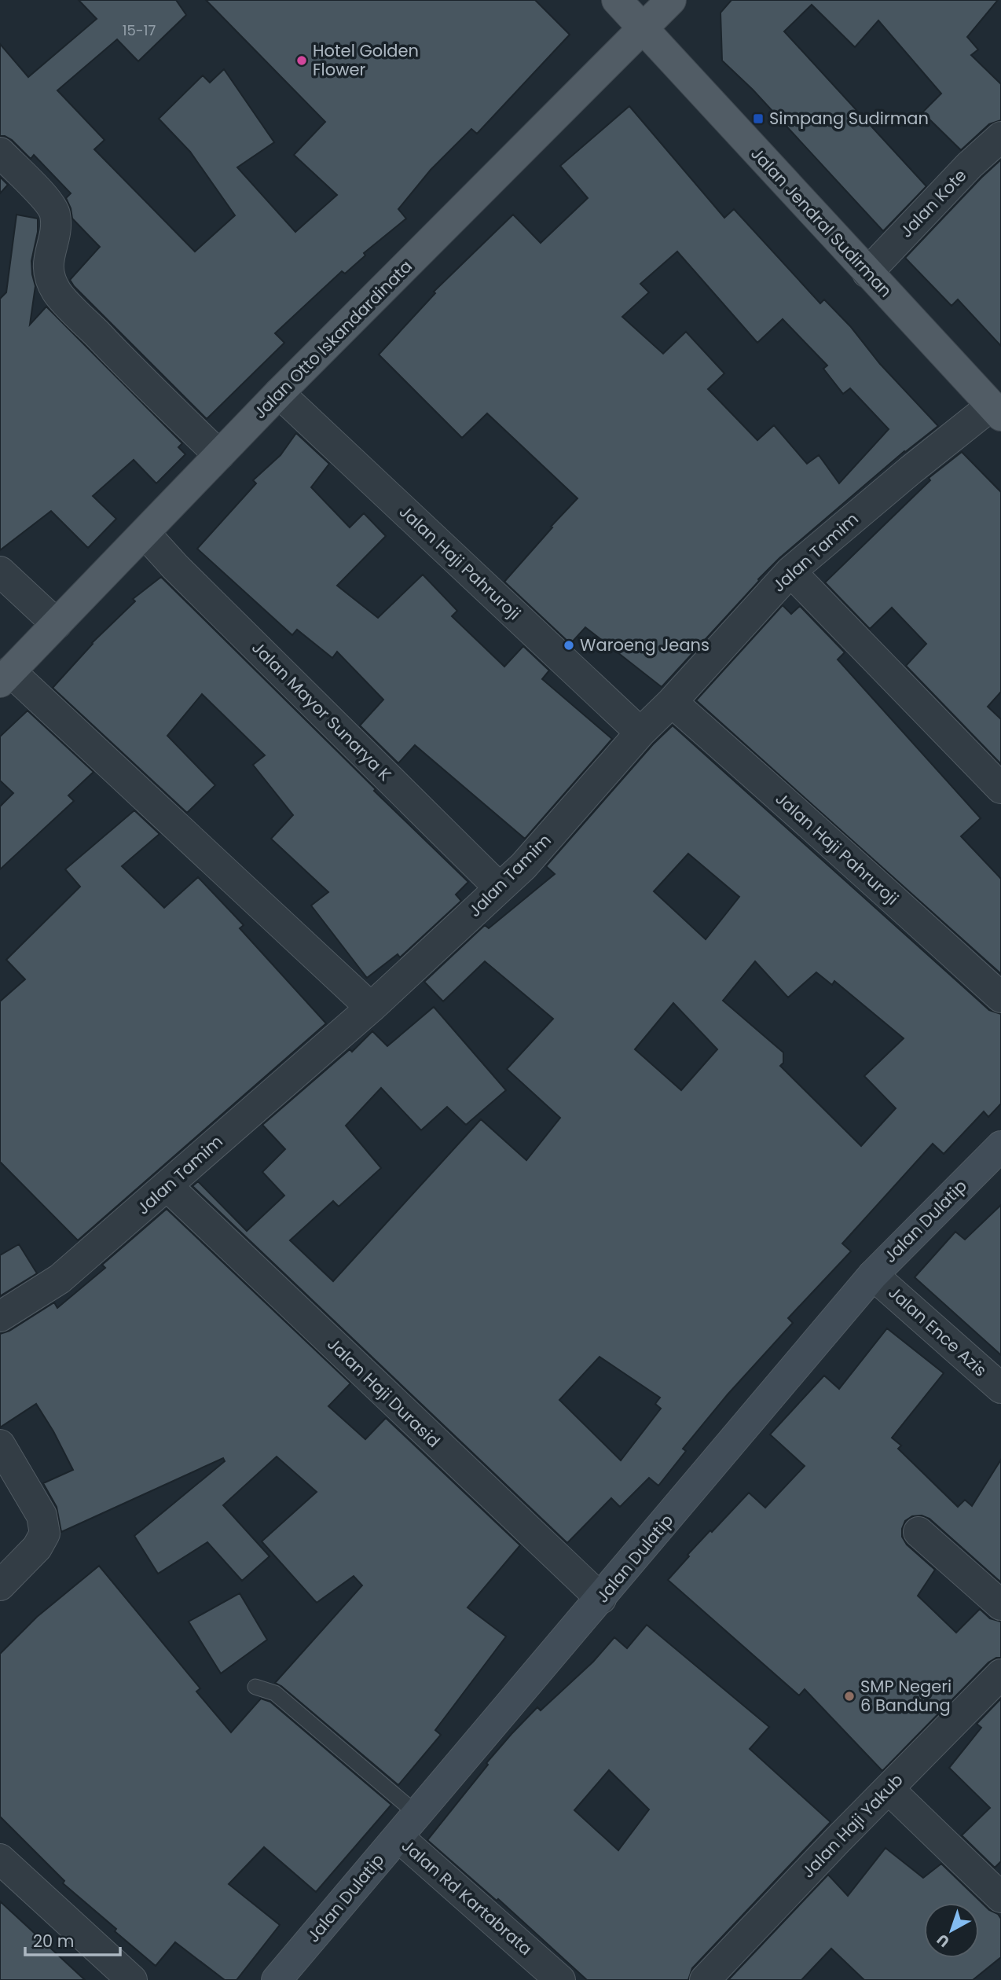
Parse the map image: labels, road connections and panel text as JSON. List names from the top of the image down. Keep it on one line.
{"streets":{"main road":["Jalan Jendral Sudirman","Jalan Otto Iskandardinata"],"street":["Jalan Kote","Jalan Tamim","Jalan Haji Pahruroji","Jalan Mayor Sunarya K","Jalan Dulatip","Jalan Ence Azis","Jalan Haji Durasid","Jalan Haji Yakub","Jalan Rd Kartabrata"]},"crossings":[["Jalan Kote","Jalan Jendral Sudirman"],["Jalan Jendral Sudirman","Jalan Otto Iskandardinata"],["Jalan Jendral Sudirman","Jalan Tamim"],["Jalan Otto Iskandardinata","Jalan Haji Pahruroji"],["Jalan Otto Iskandardinata","Jalan Mayor Sunarya K"],["Jalan Tamim","Jalan Haji Pahruroji"],["Jalan Tamim","Jalan Mayor Sunarya K"],["Jalan Tamim","Jalan Haji Durasid"],["Jalan Dulatip","Jalan Ence Azis"],["Jalan Dulatip","Jalan Haji Durasid"],["Jalan Dulatip","Jalan Rd Kartabrata"]],"places":{"other":["Hotel Golden Flower","Waroeng Jeans","SMP Negeri 6 Bandung"],"transit":["Simpang Sudirman"]},"house_numbers":["15-17"],"scale_bar":"20 m","north":"bottom left"}
